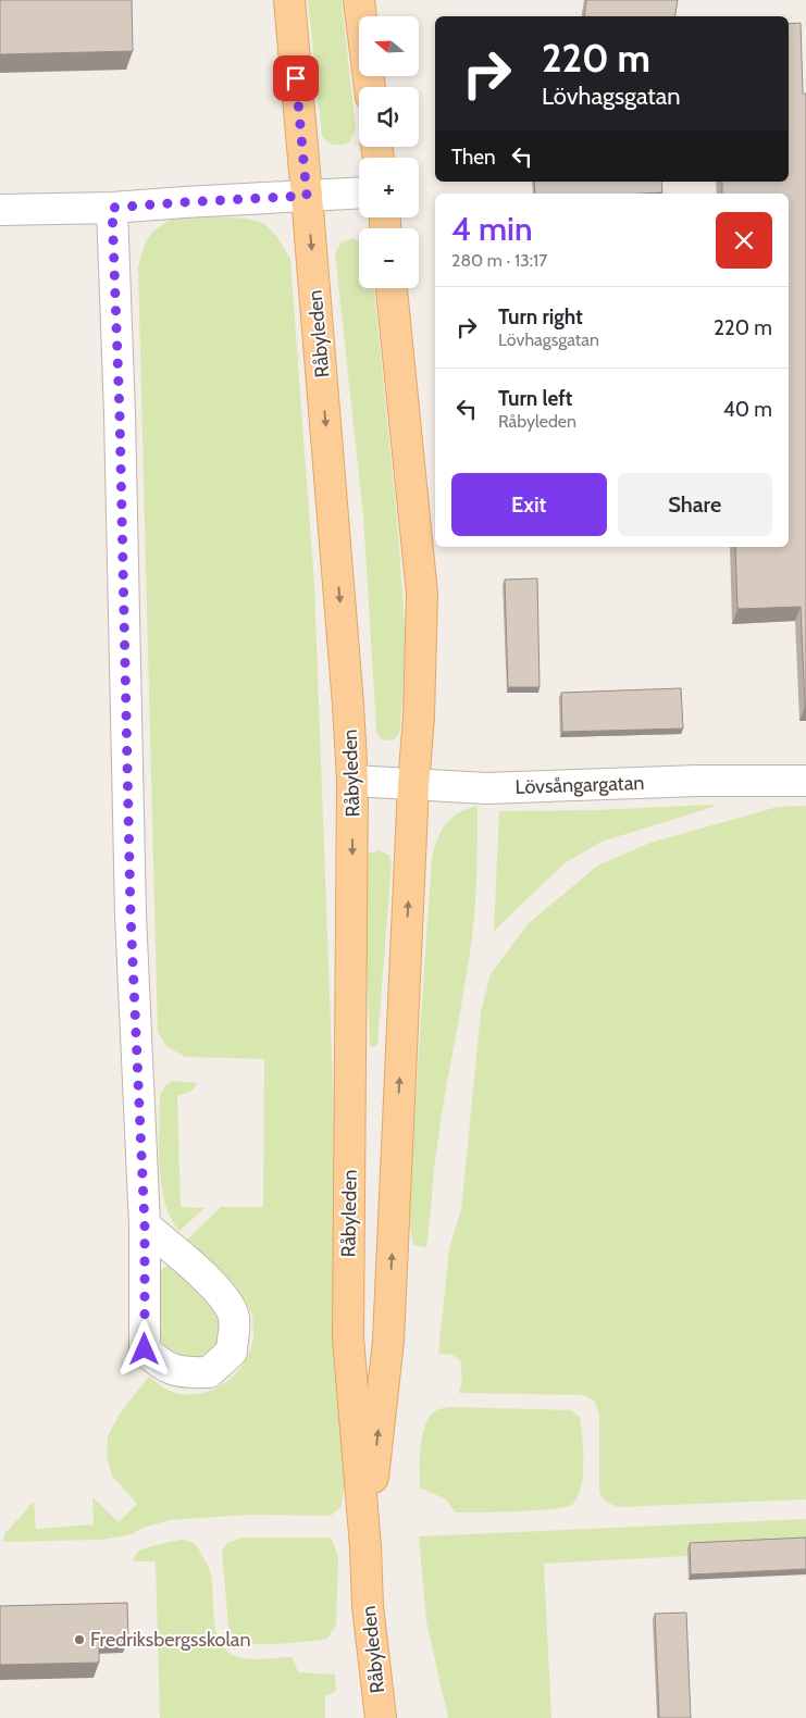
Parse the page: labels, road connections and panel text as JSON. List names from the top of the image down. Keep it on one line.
{"streets":{"main road":["Råbyleden"],"street":["Lövsångargatan"]},"crossings":[["Råbyleden","Lövsångargatan"]],"places":["Fredriksbergsskolan"],"north":"left","page":{"map_buttons":["+","−"],"turn":["220 m","Lövhagsgatan"],"then":"Then","heading":["4 min","280 m · 13:17"],"list":[{"name":"Turn right","note":"Lövhagsgatan","value":"220 m"},{"name":"Turn left","note":"Råbyleden","value":"40 m"}],"buttons":["Exit","Share"]}}
